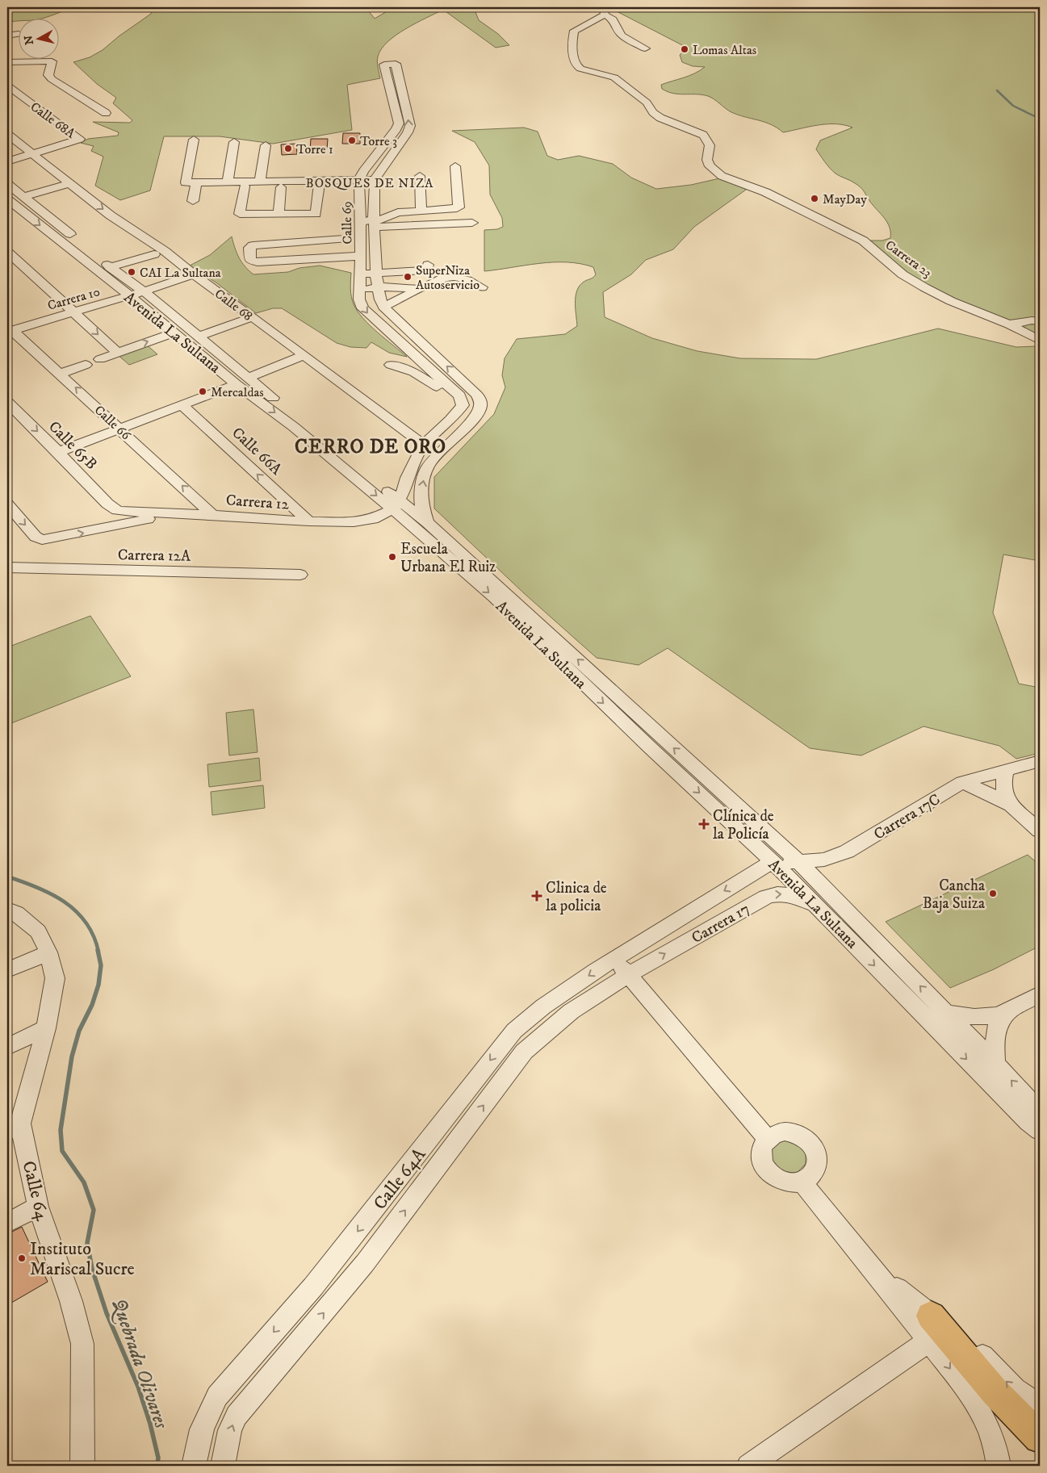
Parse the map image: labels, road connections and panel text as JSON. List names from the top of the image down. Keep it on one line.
{"streets":{"street":["Calle 68A","Calle 69","Carrera 23","Carrera 10","Calle 68","Avenida La Sultana","Calle 66","Calle 65B","Calle 66A","Carrera 12","Carrera 12A","Carrera 17C","Carrera 17","Calle 64A","Calle 64"]},"crossings":[["Calle 68A","Calle 68"],["Carrera 10","Calle 68"],["Carrera 10","Avenida La Sultana"],["Carrera 10","Calle 66"],["Avenida La Sultana","Carrera 12"],["Avenida La Sultana","Carrera 17C"],["Avenida La Sultana","Carrera 17"],["Calle 66","Carrera 12"],["Calle 65B","Carrera 12"],["Calle 66A","Carrera 12"],["Carrera 17C","Carrera 17"],["Carrera 17","Calle 64A"]],"one_way":["Calle 66","Calle 66A"],"districts":["BOSQUES DE NIZA","CERRO DE ORO"],"water":["Quebrada Olivares"],"places":{"other":["Lomas Altas","Torre 3","Torre 1","MayDay","CAI La Sultana","SuperNiza Autoservicio","Mercaldas","Escuela Urbana El Ruiz","Cancha Baja Suiza","Instituto Mariscal Sucre"],"health":["Clínica de la Policía","Clinica de la policia"]},"north":"left"}
